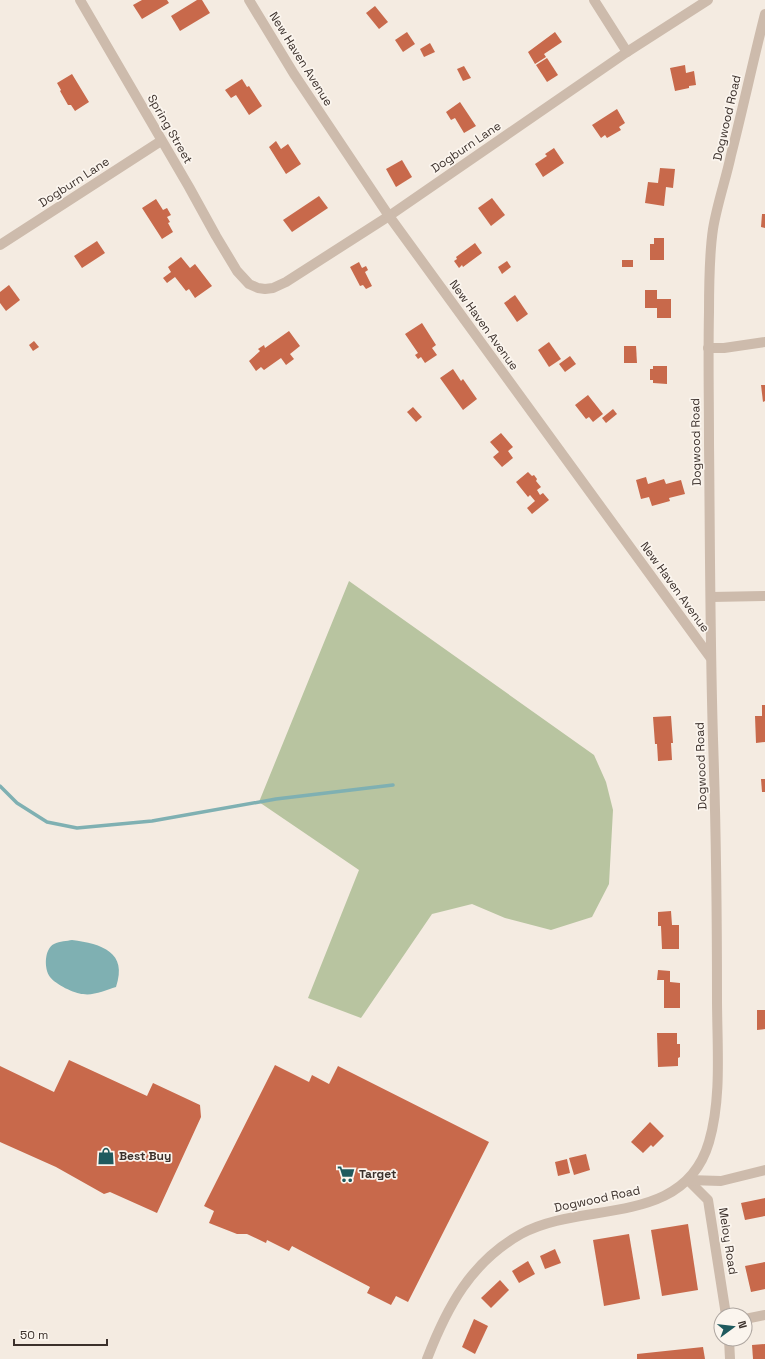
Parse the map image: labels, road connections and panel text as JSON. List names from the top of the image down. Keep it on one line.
{"streets":{"street":["New Haven Avenue","Dogwood Road","Spring Street","Dogburn Lane","Meloy Road"]},"crossings":[["New Haven Avenue","Dogwood Road"],["New Haven Avenue","Dogburn Lane"],["Dogwood Road","Meloy Road"],["Spring Street","Dogburn Lane"]],"places":{"shop":["Best Buy"],"supermarket":["Target"]},"scale_bar":"50 m","north":"right"}
